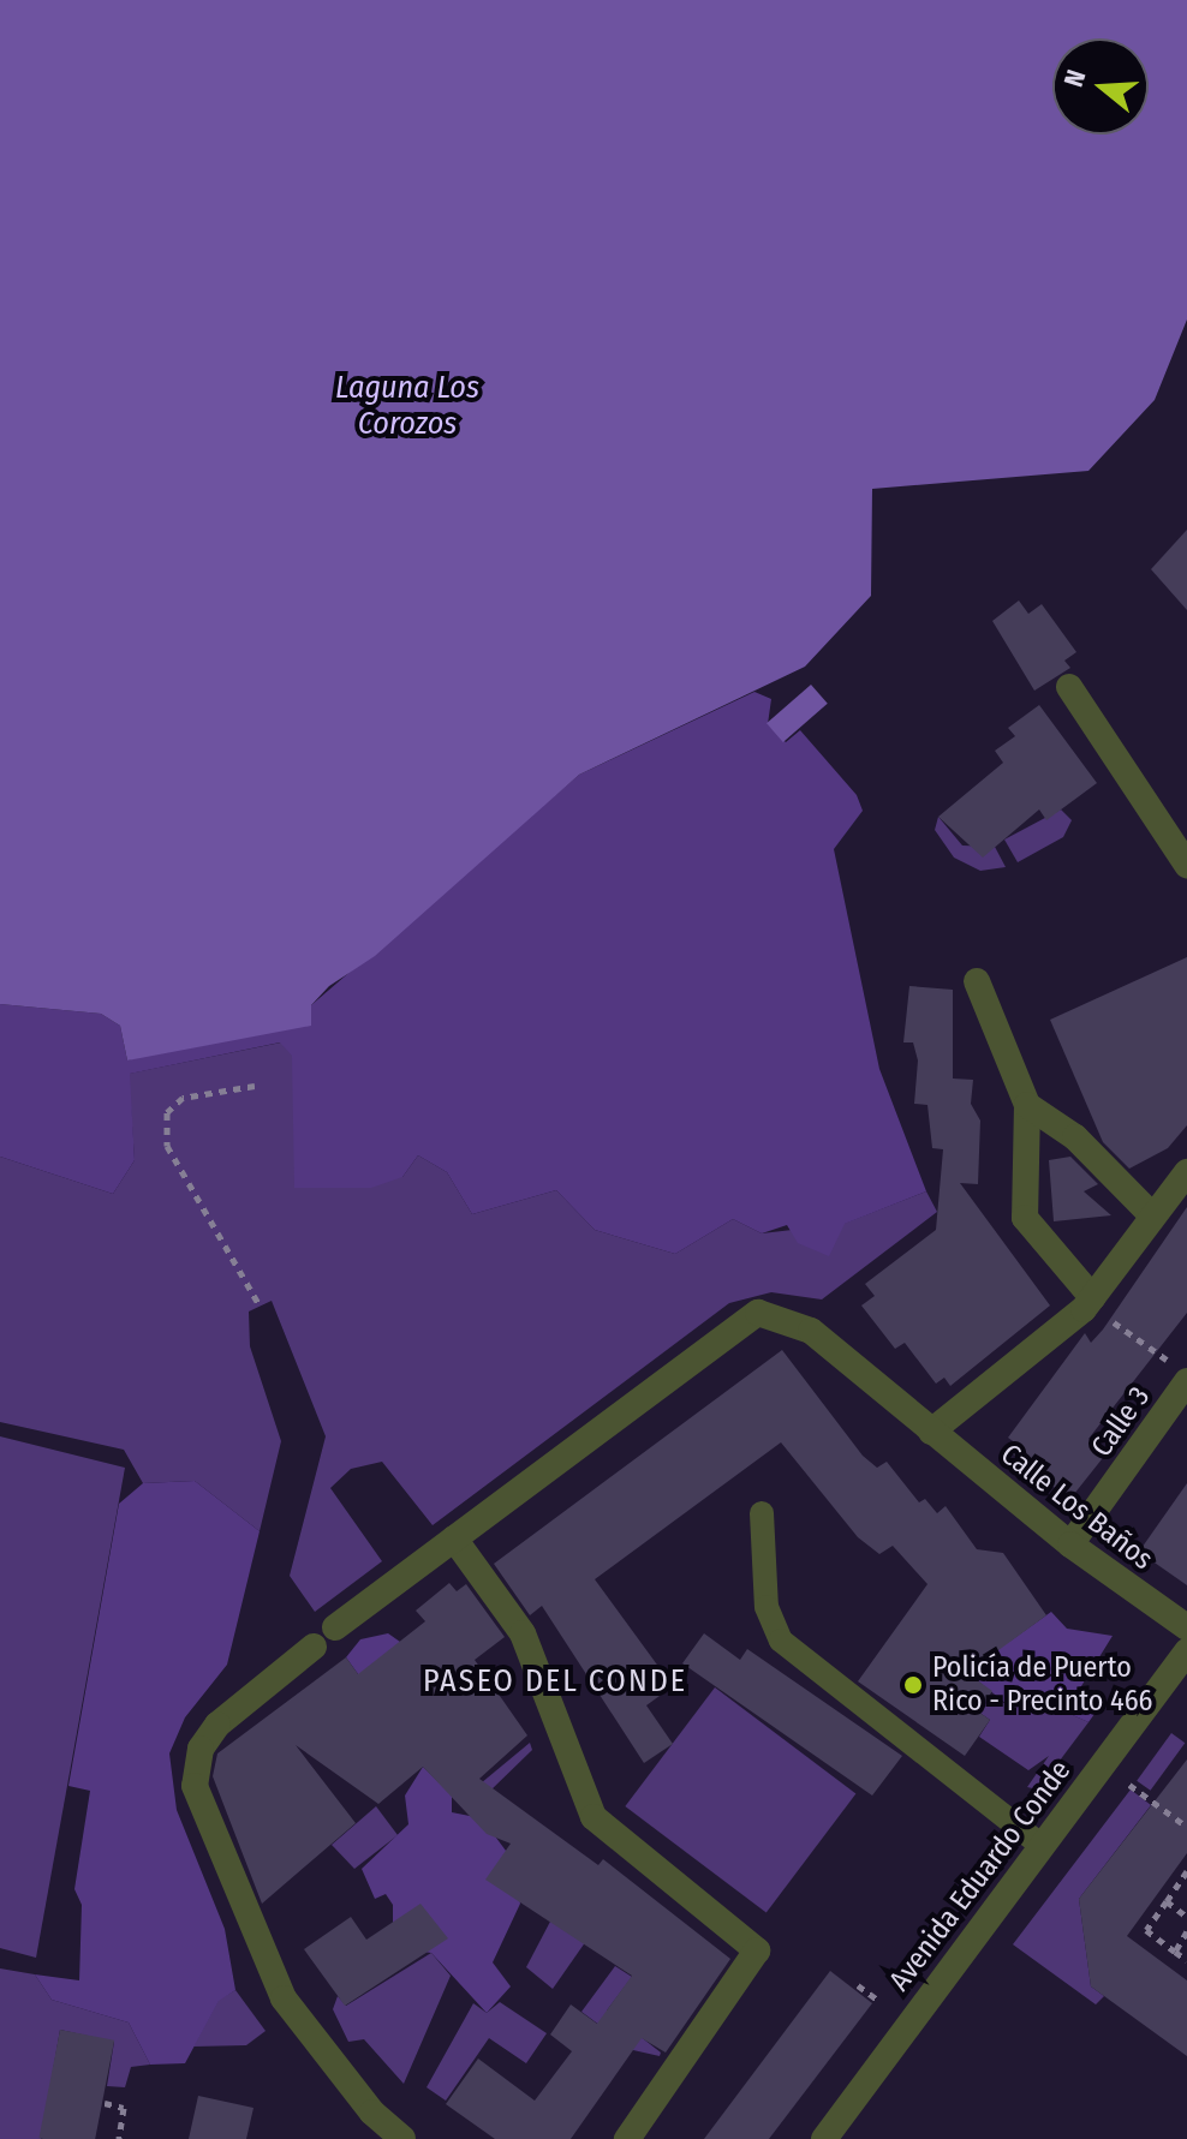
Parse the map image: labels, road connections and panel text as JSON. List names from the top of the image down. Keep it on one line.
{"streets":{"street":["Calle 3","Calle Los Baños","Avenida Eduardo Conde"]},"crossings":[["Calle 3","Calle Los Baños"]],"districts":["PASEO DEL CONDE"],"water":["Laguna Los Corozos"],"places":["Policía de Puerto Rico - Precinto 466"],"north":"left"}
